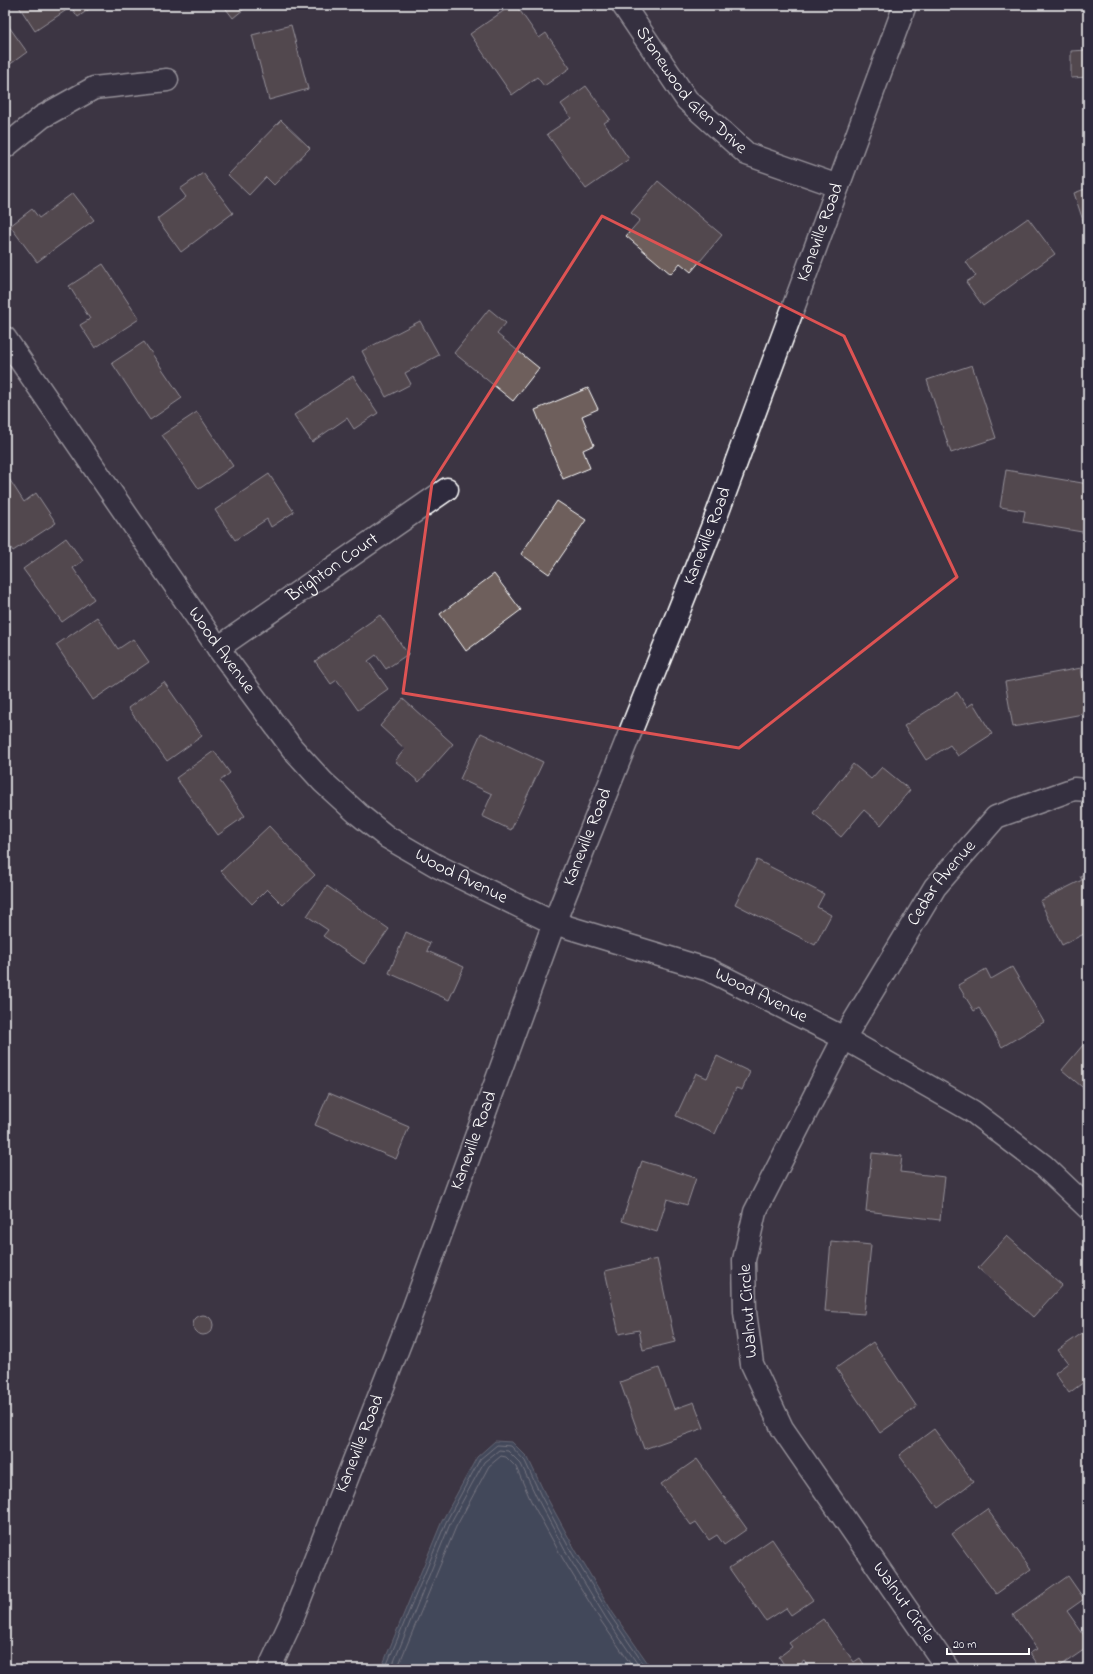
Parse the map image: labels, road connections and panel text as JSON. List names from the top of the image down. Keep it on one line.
{"streets":{"street":["Stonewood Glen Drive","Kaneville Road","Brighton Court","Wood Avenue","Cedar Avenue","Walnut Circle"]},"crossings":[["Stonewood Glen Drive","Kaneville Road"],["Kaneville Road","Wood Avenue"],["Brighton Court","Wood Avenue"],["Wood Avenue","Cedar Avenue"],["Wood Avenue","Walnut Circle"],["Cedar Avenue","Walnut Circle"]],"scale_bar":"20 m"}
